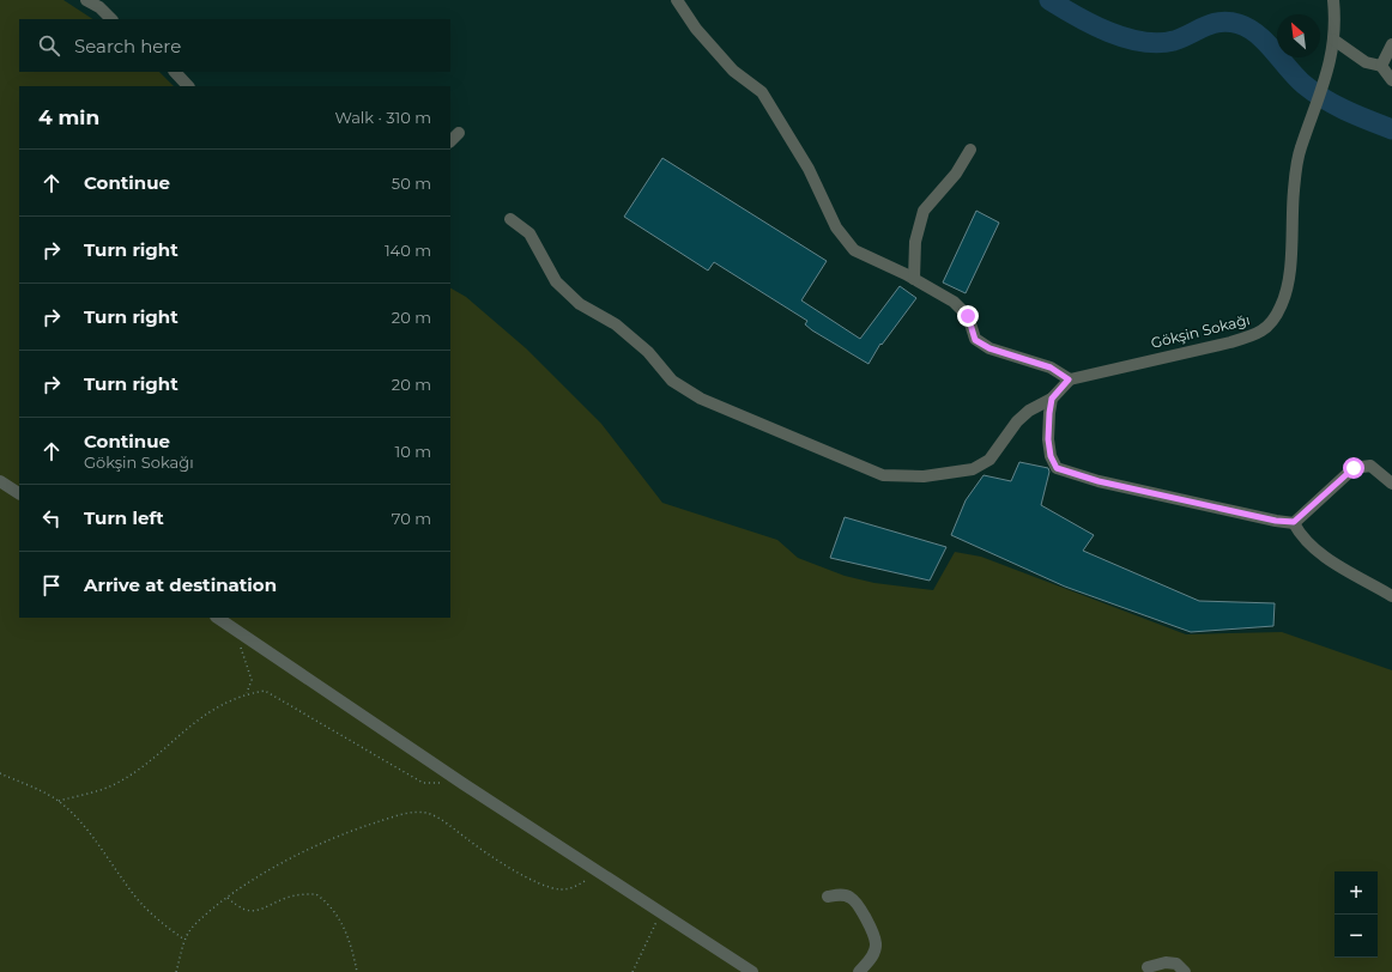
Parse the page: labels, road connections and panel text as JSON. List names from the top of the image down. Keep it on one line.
{"streets":{"street":["Gökşin Sokağı"]},"north":"top left","page":{"search":"Search here","heading":["4 min","Walk · 310 m"],"list":[["Continue","50 m"],["Turn right","140 m"],["Turn right","20 m"],["Turn right","20 m"],["Continue","Gökşin Sokağı","10 m"],["Turn left","70 m"],"Arrive at destination"],"map_buttons":["+","−"]}}
